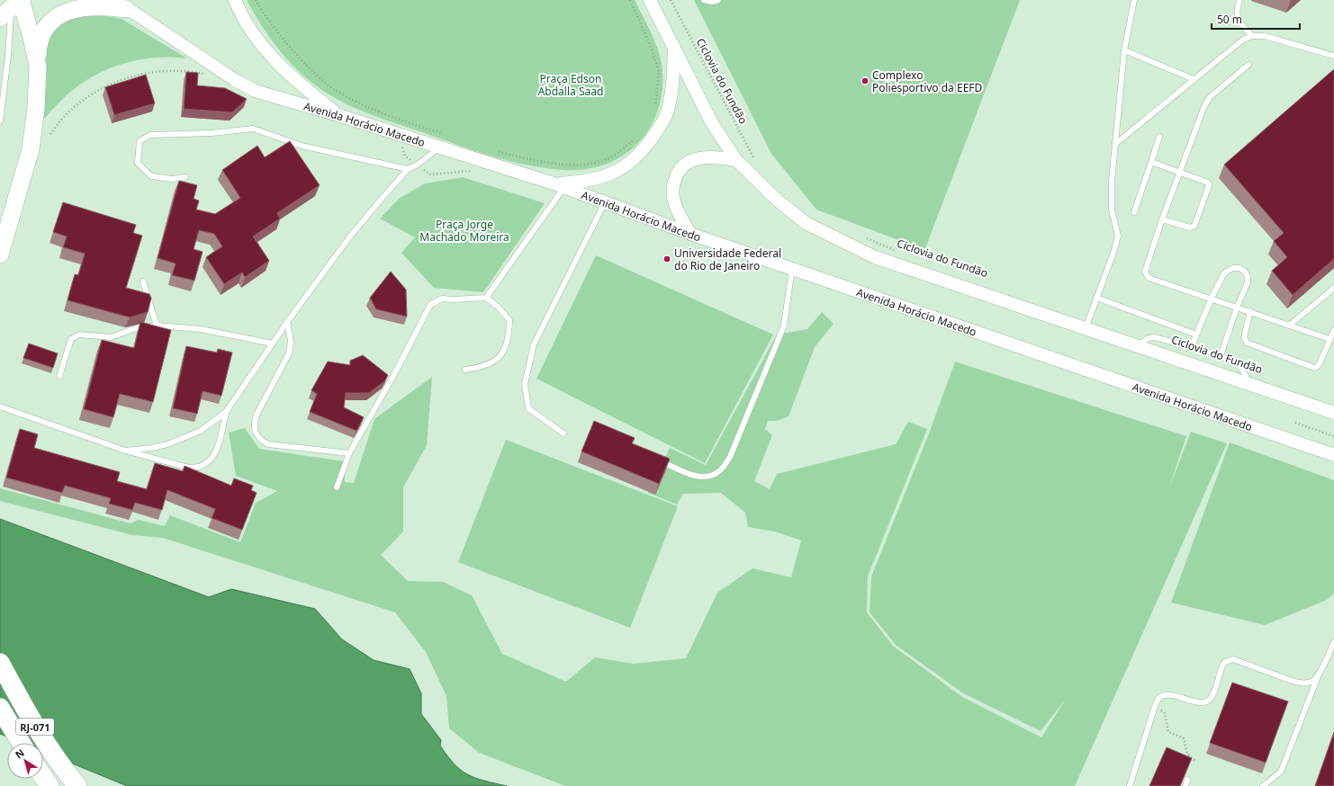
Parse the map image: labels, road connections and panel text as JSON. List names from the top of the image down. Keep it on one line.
{"streets":{"highway":["RJ-071"],"street":["Avenida Horácio Macedo"],"path":["Ciclovia do Fundão"]},"parks":["Praça Edson Abdalla Saad","Praça Jorge Machado Moreira"],"places":["Complexo Poliesportivo da EEFD","Universidade Federal do Rio de Janeiro"],"scale_bar":"50 m","north":"top left"}
